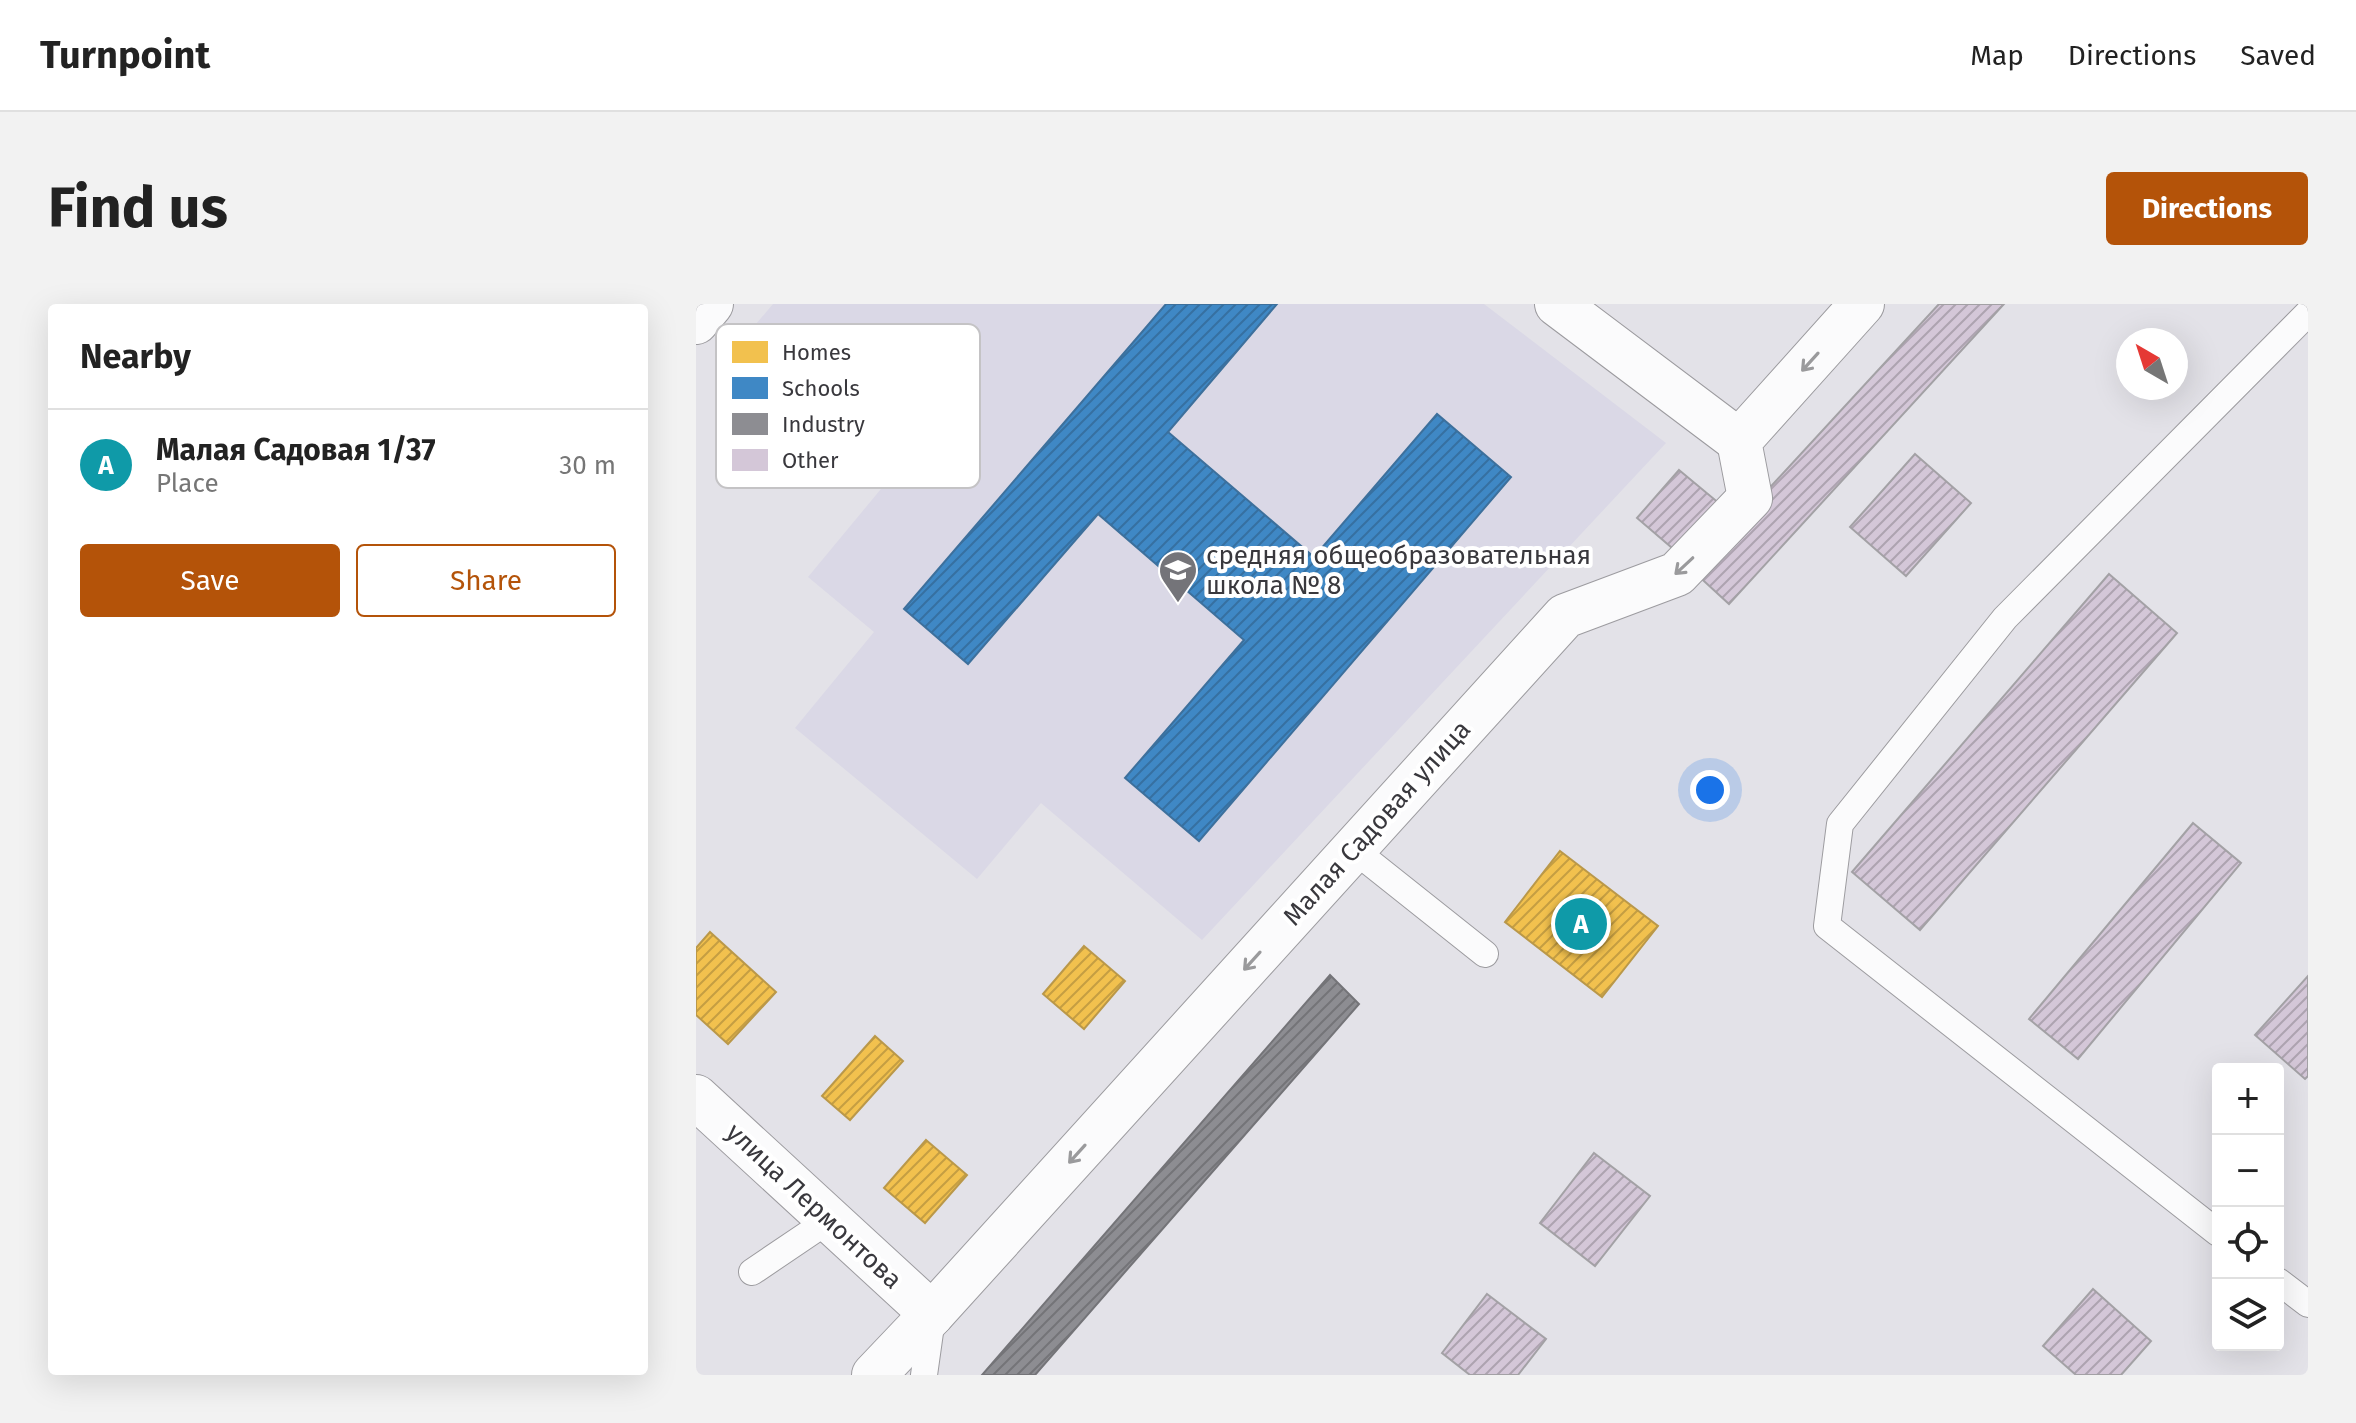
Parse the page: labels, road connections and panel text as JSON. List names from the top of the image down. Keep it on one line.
{"streets":{"street":["Малая Садовая улица","улица Лермонтова"]},"crossings":[["Малая Садовая улица","улица Лермонтова"]],"one_way":["Малая Садовая улица"],"places":{"school or university":["средняя общеобразовательная школа № 8"]},"legend":["Homes","Schools","Industry","Other"],"north":"top left","page":{"header":"Turnpoint","nav":["Map","Directions","Saved"],"buttons":["Directions",["Save","Share"]],"title":"Find us","heading":"Nearby","list":[{"mark":"A","name":"Малая Садовая 1/37","note":"Place","value":"30 m"}],"pins":"A","map_buttons":["+","−"]}}
